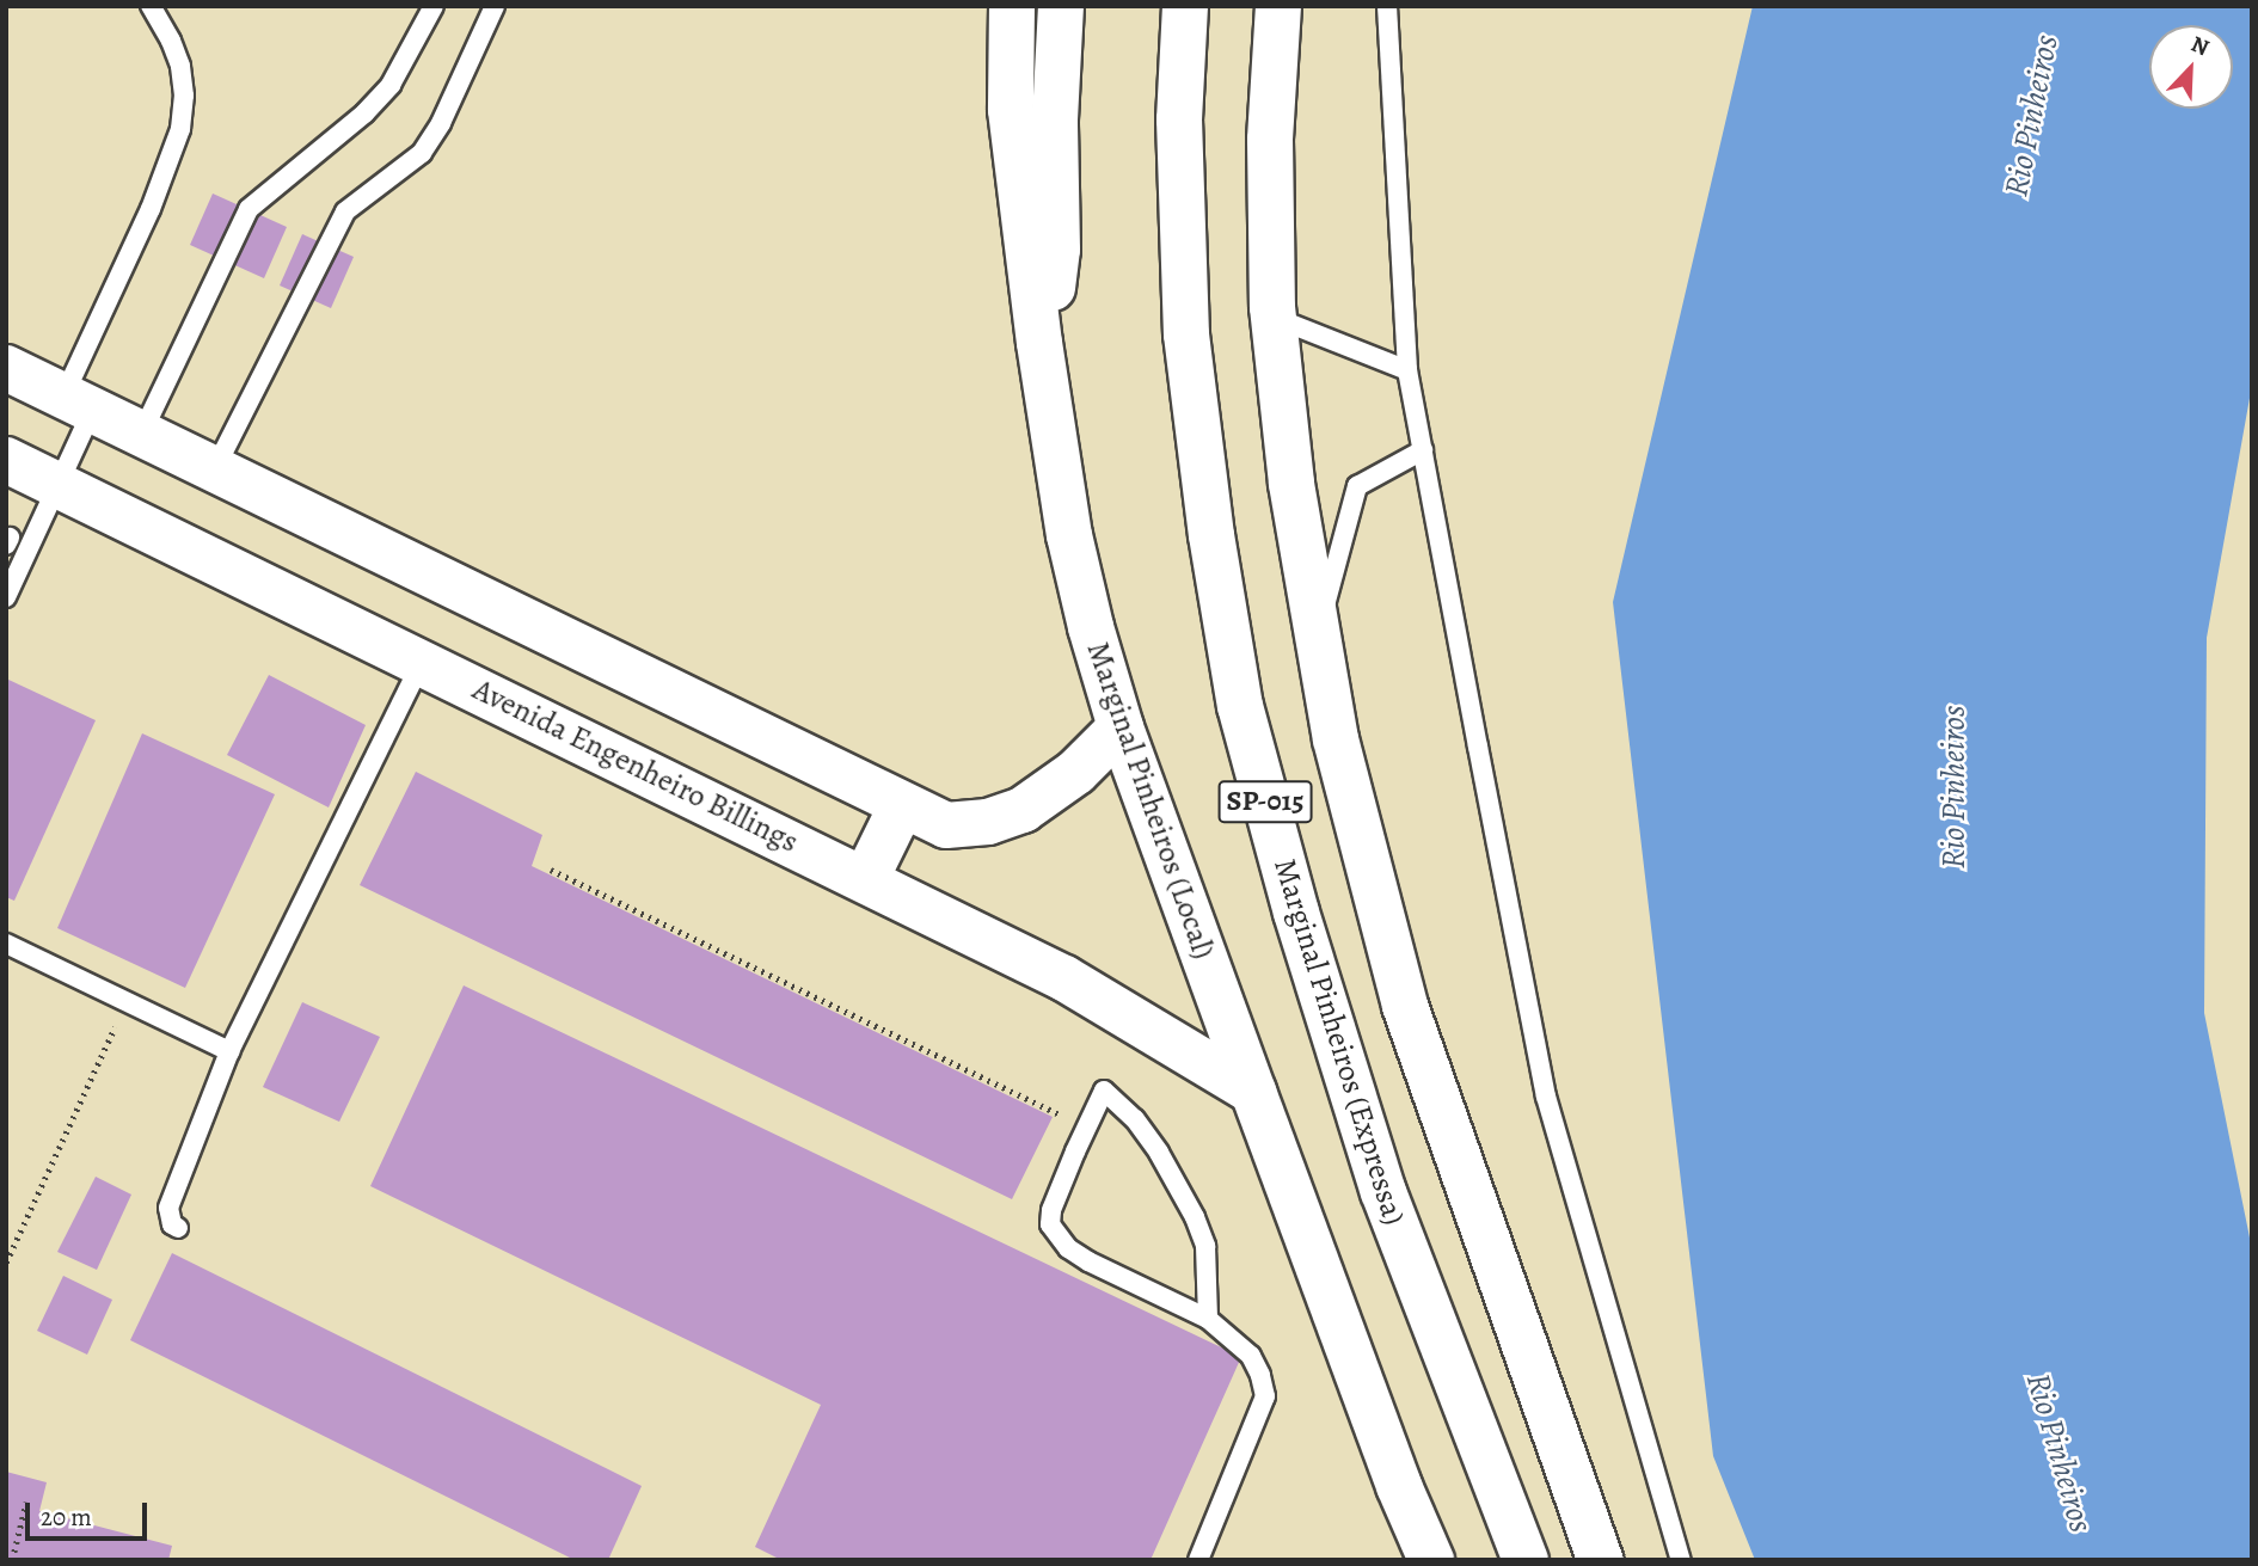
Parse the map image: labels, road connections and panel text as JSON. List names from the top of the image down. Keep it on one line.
{"streets":{"main road":["Avenida Engenheiro Billings","Marginal Pinheiros (Local)","SP-015","Marginal Pinheiros (Expressa)"]},"crossings":[["Avenida Engenheiro Billings","Marginal Pinheiros (Local)"]],"water":["Rio Pinheiros"],"scale_bar":"20 m","north":"top right"}
